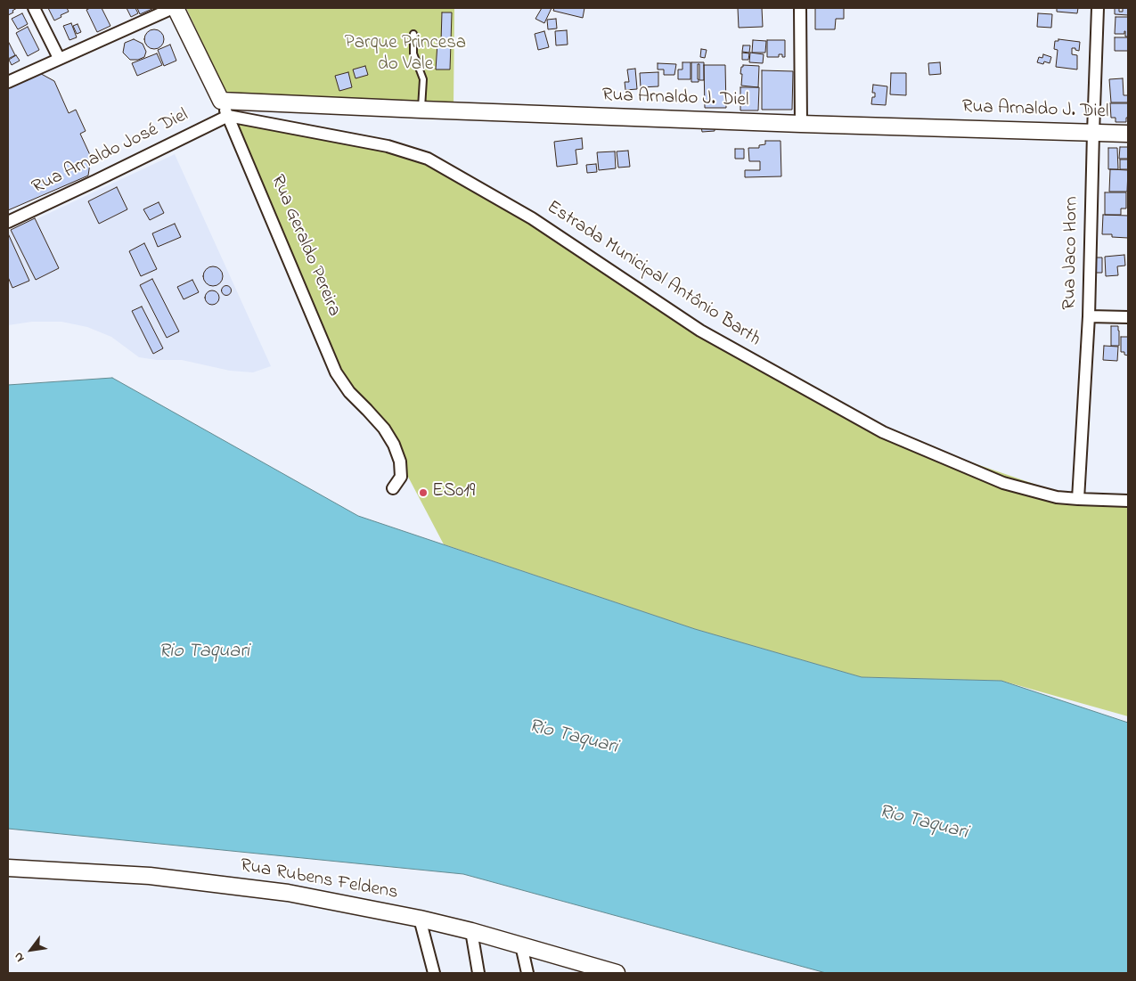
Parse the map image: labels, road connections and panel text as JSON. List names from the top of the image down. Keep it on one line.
{"streets":{"street":["Rua Arnaldo J. Diel","Rua Arnaldo José Diel","Rua Geraldo Pereira","Rua Jaco Horn","Estrada Municipal Antônio Barth","Rua Rubens Feldens"]},"crossings":[["Rua Arnaldo J. Diel","Rua Geraldo Pereira"],["Rua Arnaldo J. Diel","Rua Jaco Horn"],["Rua Arnaldo José Diel","Rua Geraldo Pereira"],["Rua Arnaldo José Diel","Estrada Municipal Antônio Barth"],["Rua Geraldo Pereira","Estrada Municipal Antônio Barth"],["Rua Jaco Horn","Estrada Municipal Antônio Barth"]],"water":["Rio Taquari"],"parks":["Parque Princesa do Vale"],"places":["ES019"],"north":"bottom left"}
